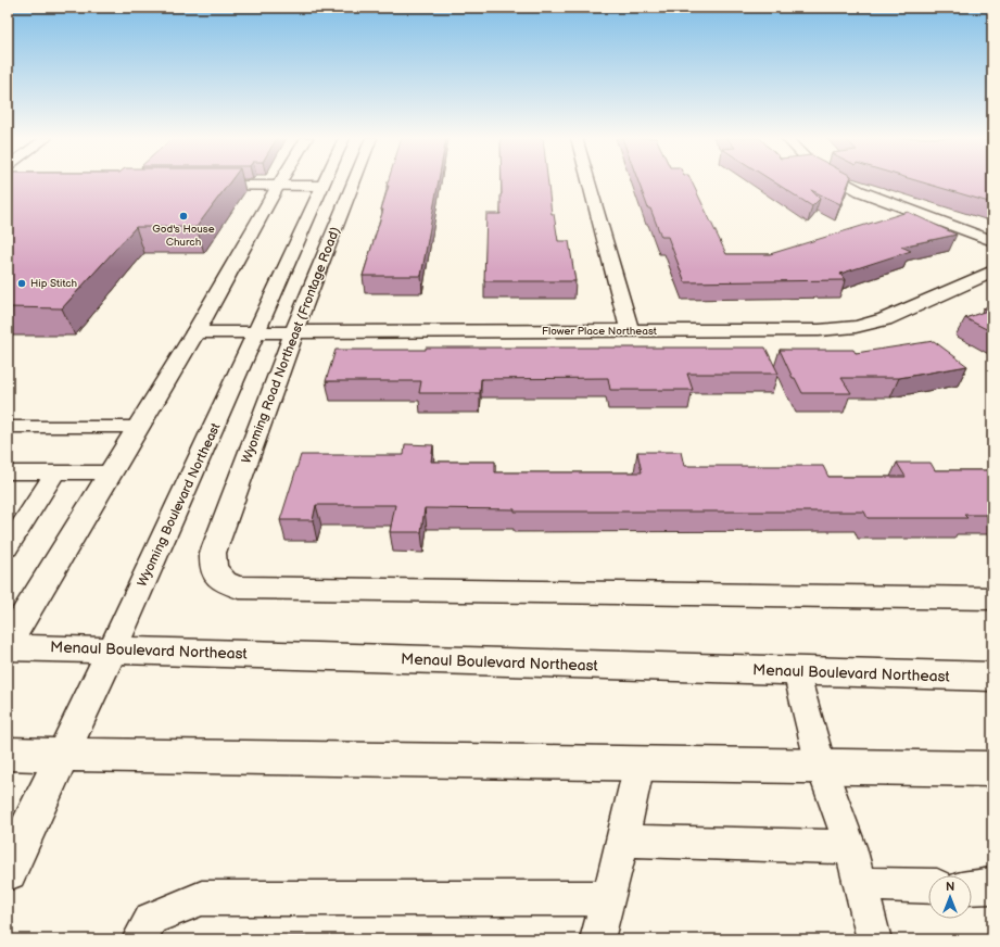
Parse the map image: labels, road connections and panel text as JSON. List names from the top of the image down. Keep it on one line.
{"streets":{"street":["Flower Place Northeast","Wyoming Road Northeast (Frontage Road)","Wyoming Boulevard Northeast","Menaul Boulevard Northeast"]},"crossings":[["Flower Place Northeast","Wyoming Road Northeast (Frontage Road)"],["Flower Place Northeast","Wyoming Boulevard Northeast"],["Wyoming Boulevard Northeast","Menaul Boulevard Northeast"]],"places":["God's House Church","Hip Stitch"],"north":"top"}
